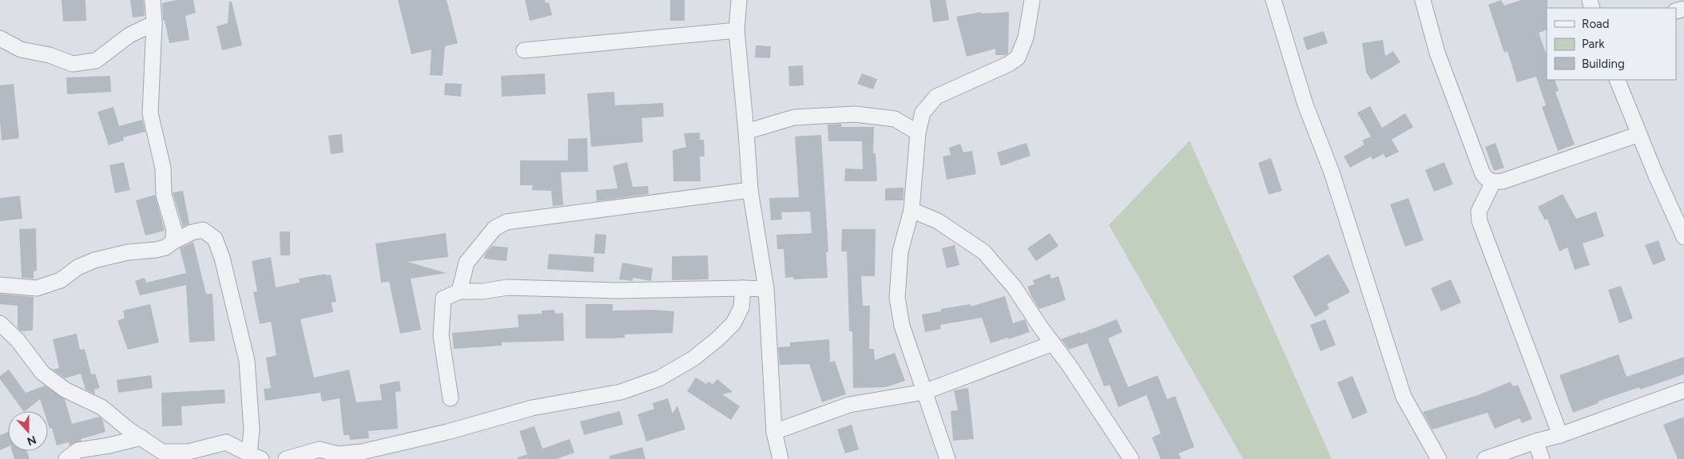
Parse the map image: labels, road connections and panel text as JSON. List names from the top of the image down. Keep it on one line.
{"legend":["Road","Park","Building"],"north":"bottom"}
